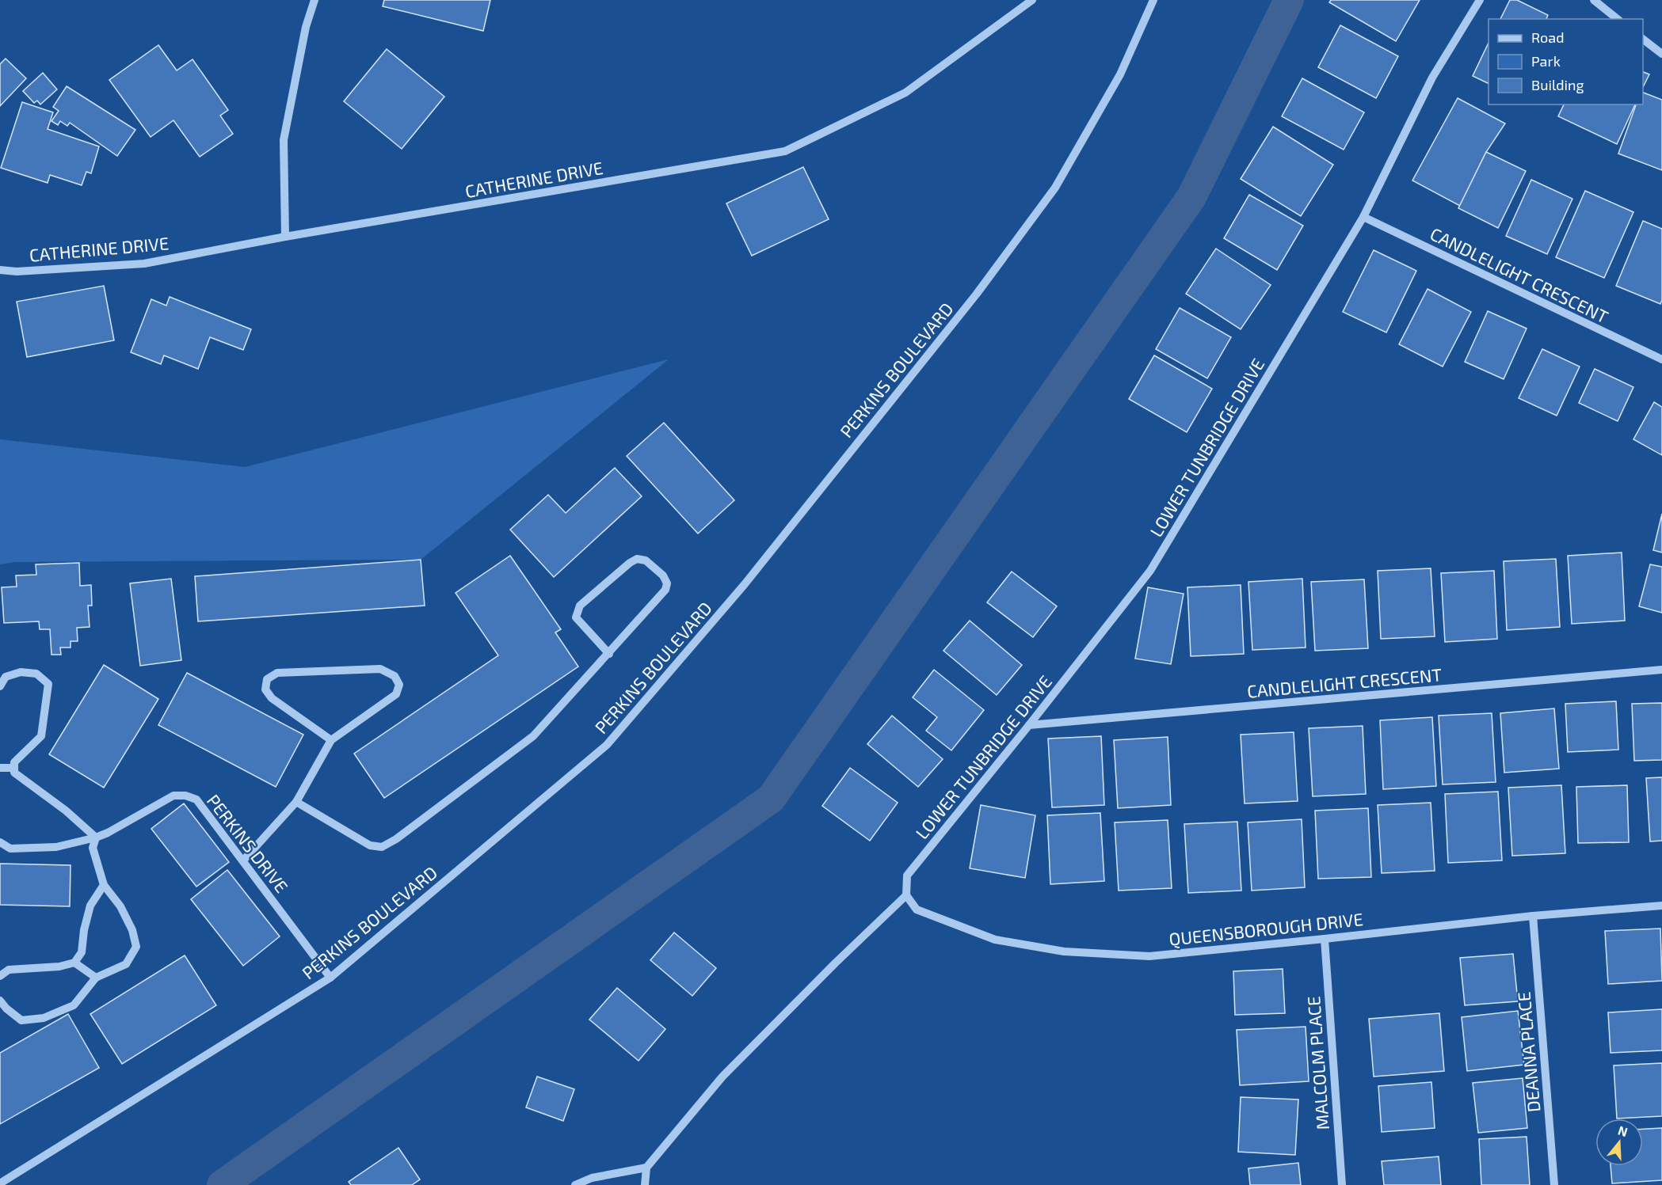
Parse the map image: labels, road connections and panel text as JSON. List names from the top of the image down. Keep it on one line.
{"streets":{"street":["CATHERINE DRIVE","CANDLELIGHT CRESCENT","PERKINS BOULEVARD","LOWER TUNBRIDGE DRIVE","PERKINS DRIVE","QUEENSBOROUGH DRIVE","DEANNA PLACE","MALCOLM PLACE"]},"crossings":[["CANDLELIGHT CRESCENT","LOWER TUNBRIDGE DRIVE"],["PERKINS BOULEVARD","PERKINS DRIVE"],["LOWER TUNBRIDGE DRIVE","QUEENSBOROUGH DRIVE"],["QUEENSBOROUGH DRIVE","DEANNA PLACE"],["QUEENSBOROUGH DRIVE","MALCOLM PLACE"]],"legend":["Road","Park","Building"],"north":"top"}
